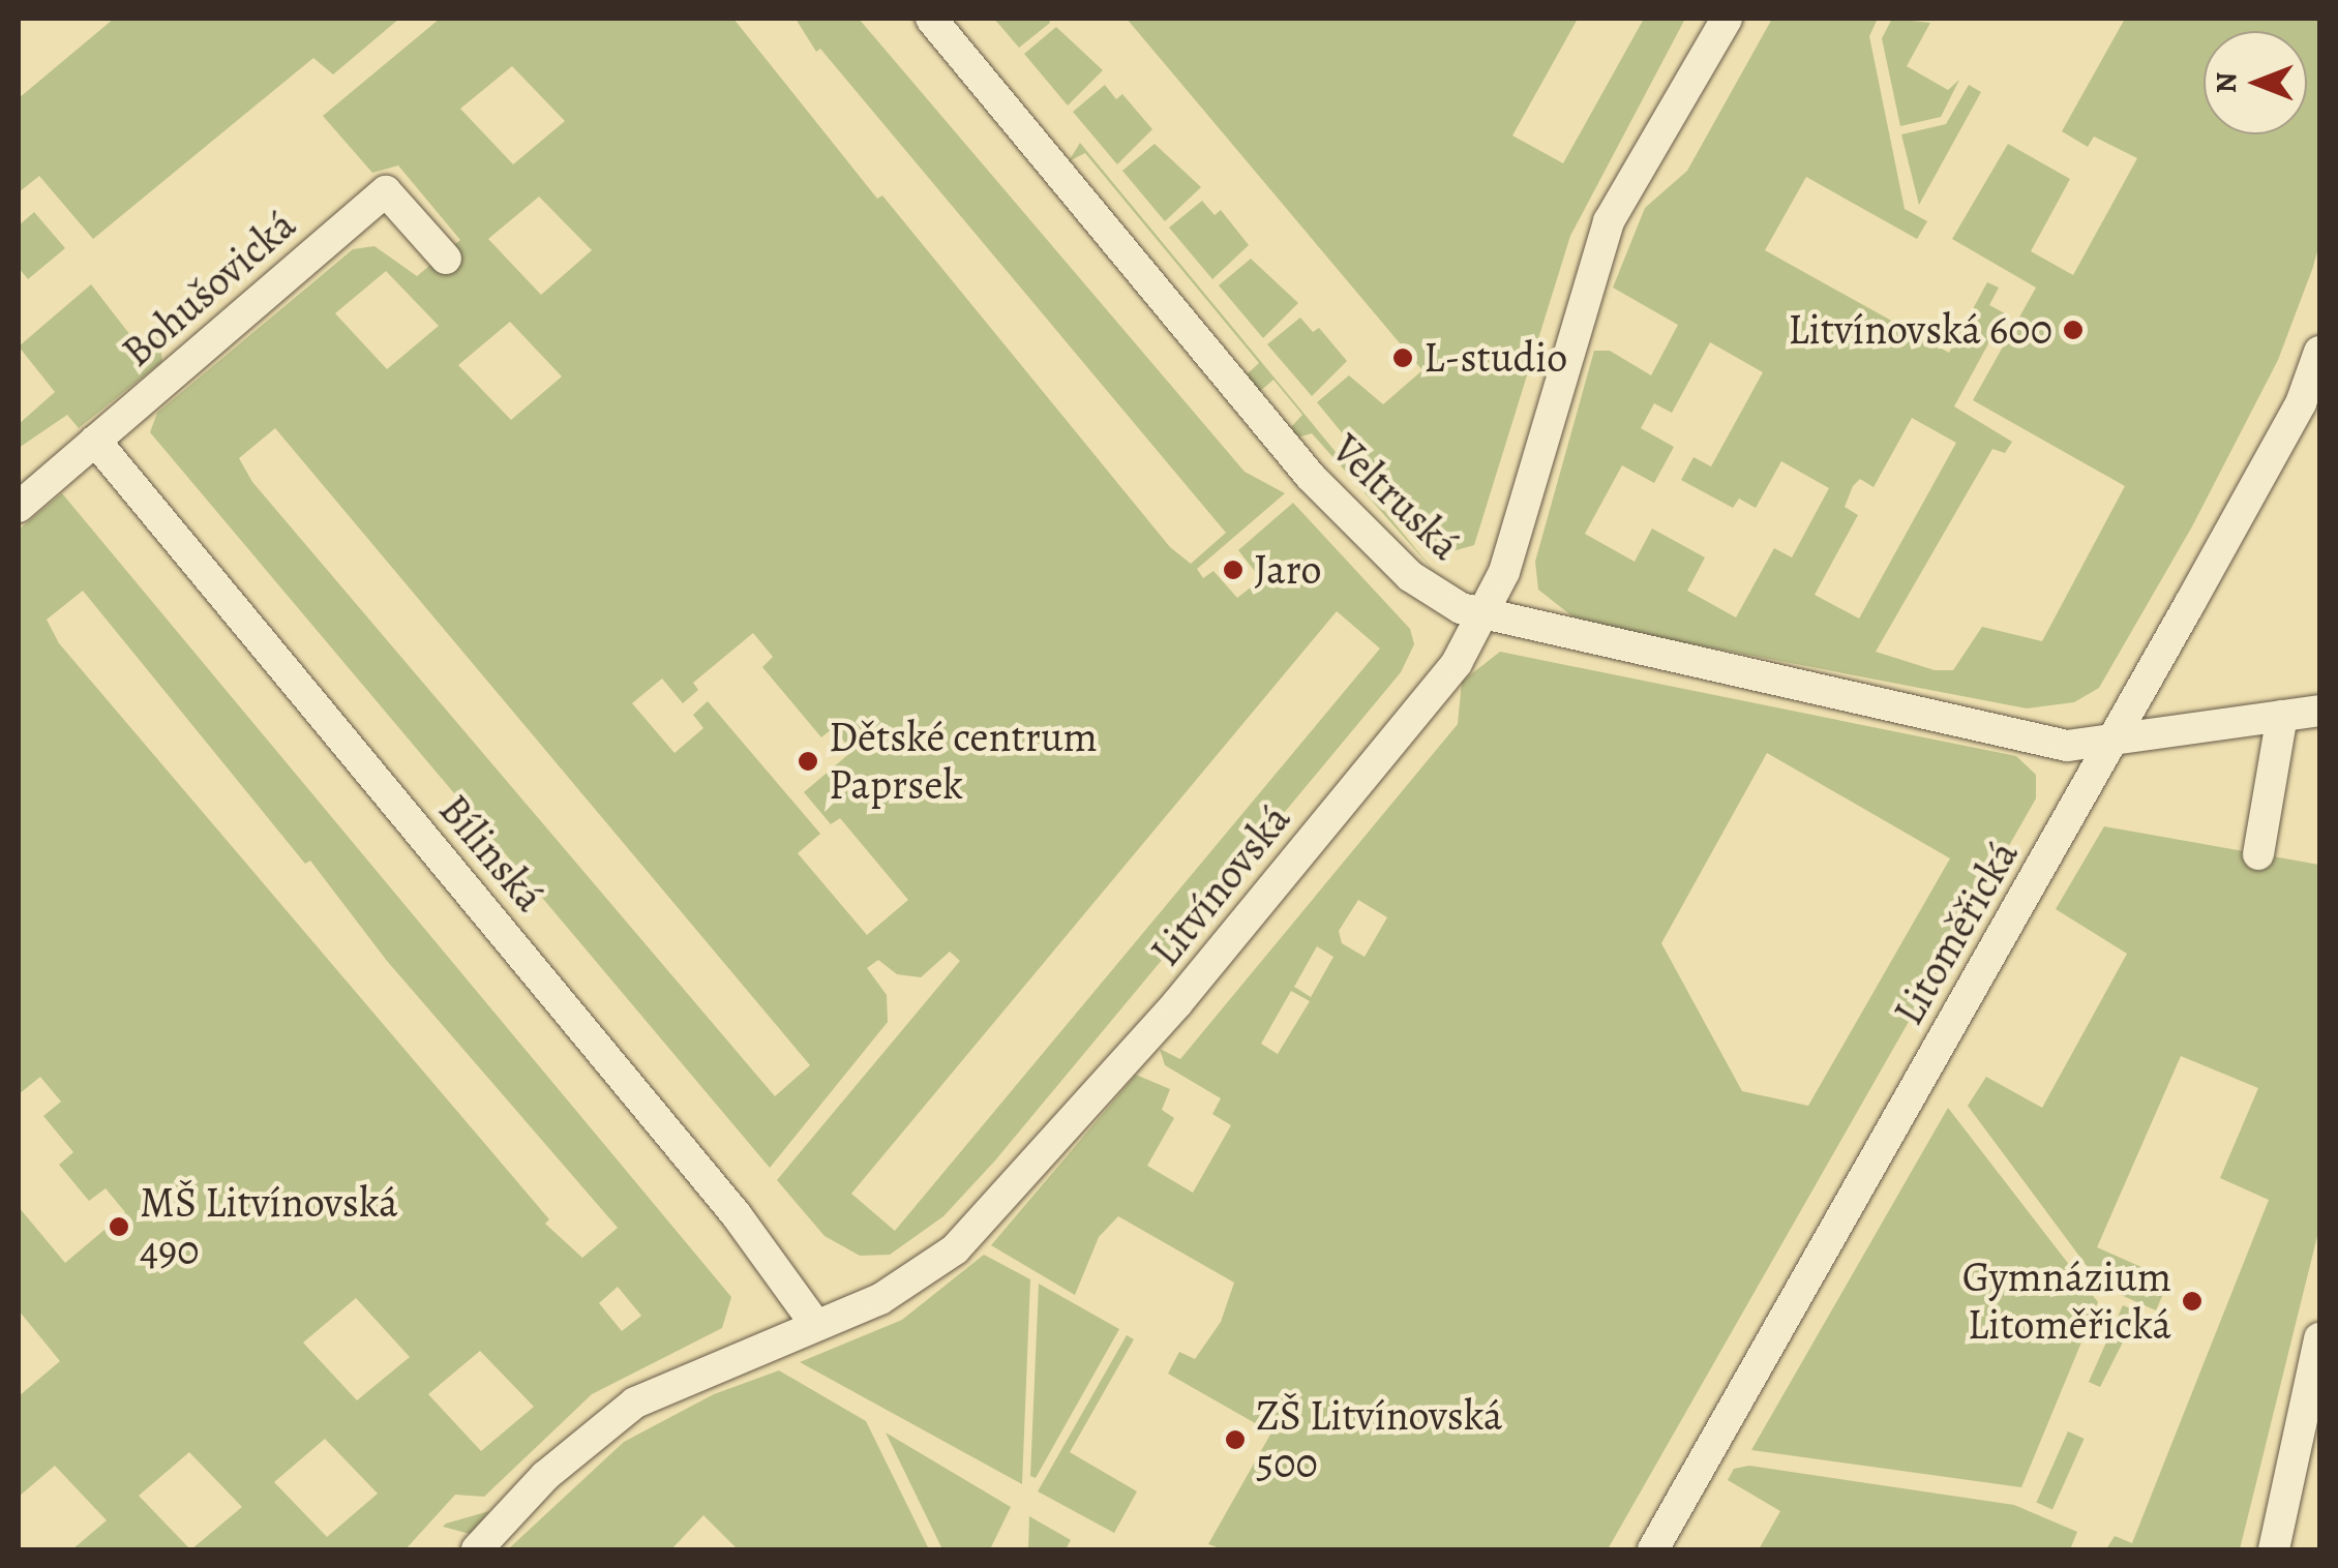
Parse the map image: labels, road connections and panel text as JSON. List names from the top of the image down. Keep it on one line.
{"streets":{"street":["Bohušovická","Veltruská","Bílinská","Litvínovská","Litoměřická"]},"crossings":[["Bohušovická","Bílinská"],["Veltruská","Litvínovská"],["Veltruská","Litoměřická"],["Bílinská","Litvínovská"]],"places":["Litvínovská 600","L-studio","Jaro","Dětské centrum Paprsek","MŠ Litvínovská 490","Gymnázium Litoměřická","ZŠ Litvínovská 500"],"north":"left"}
